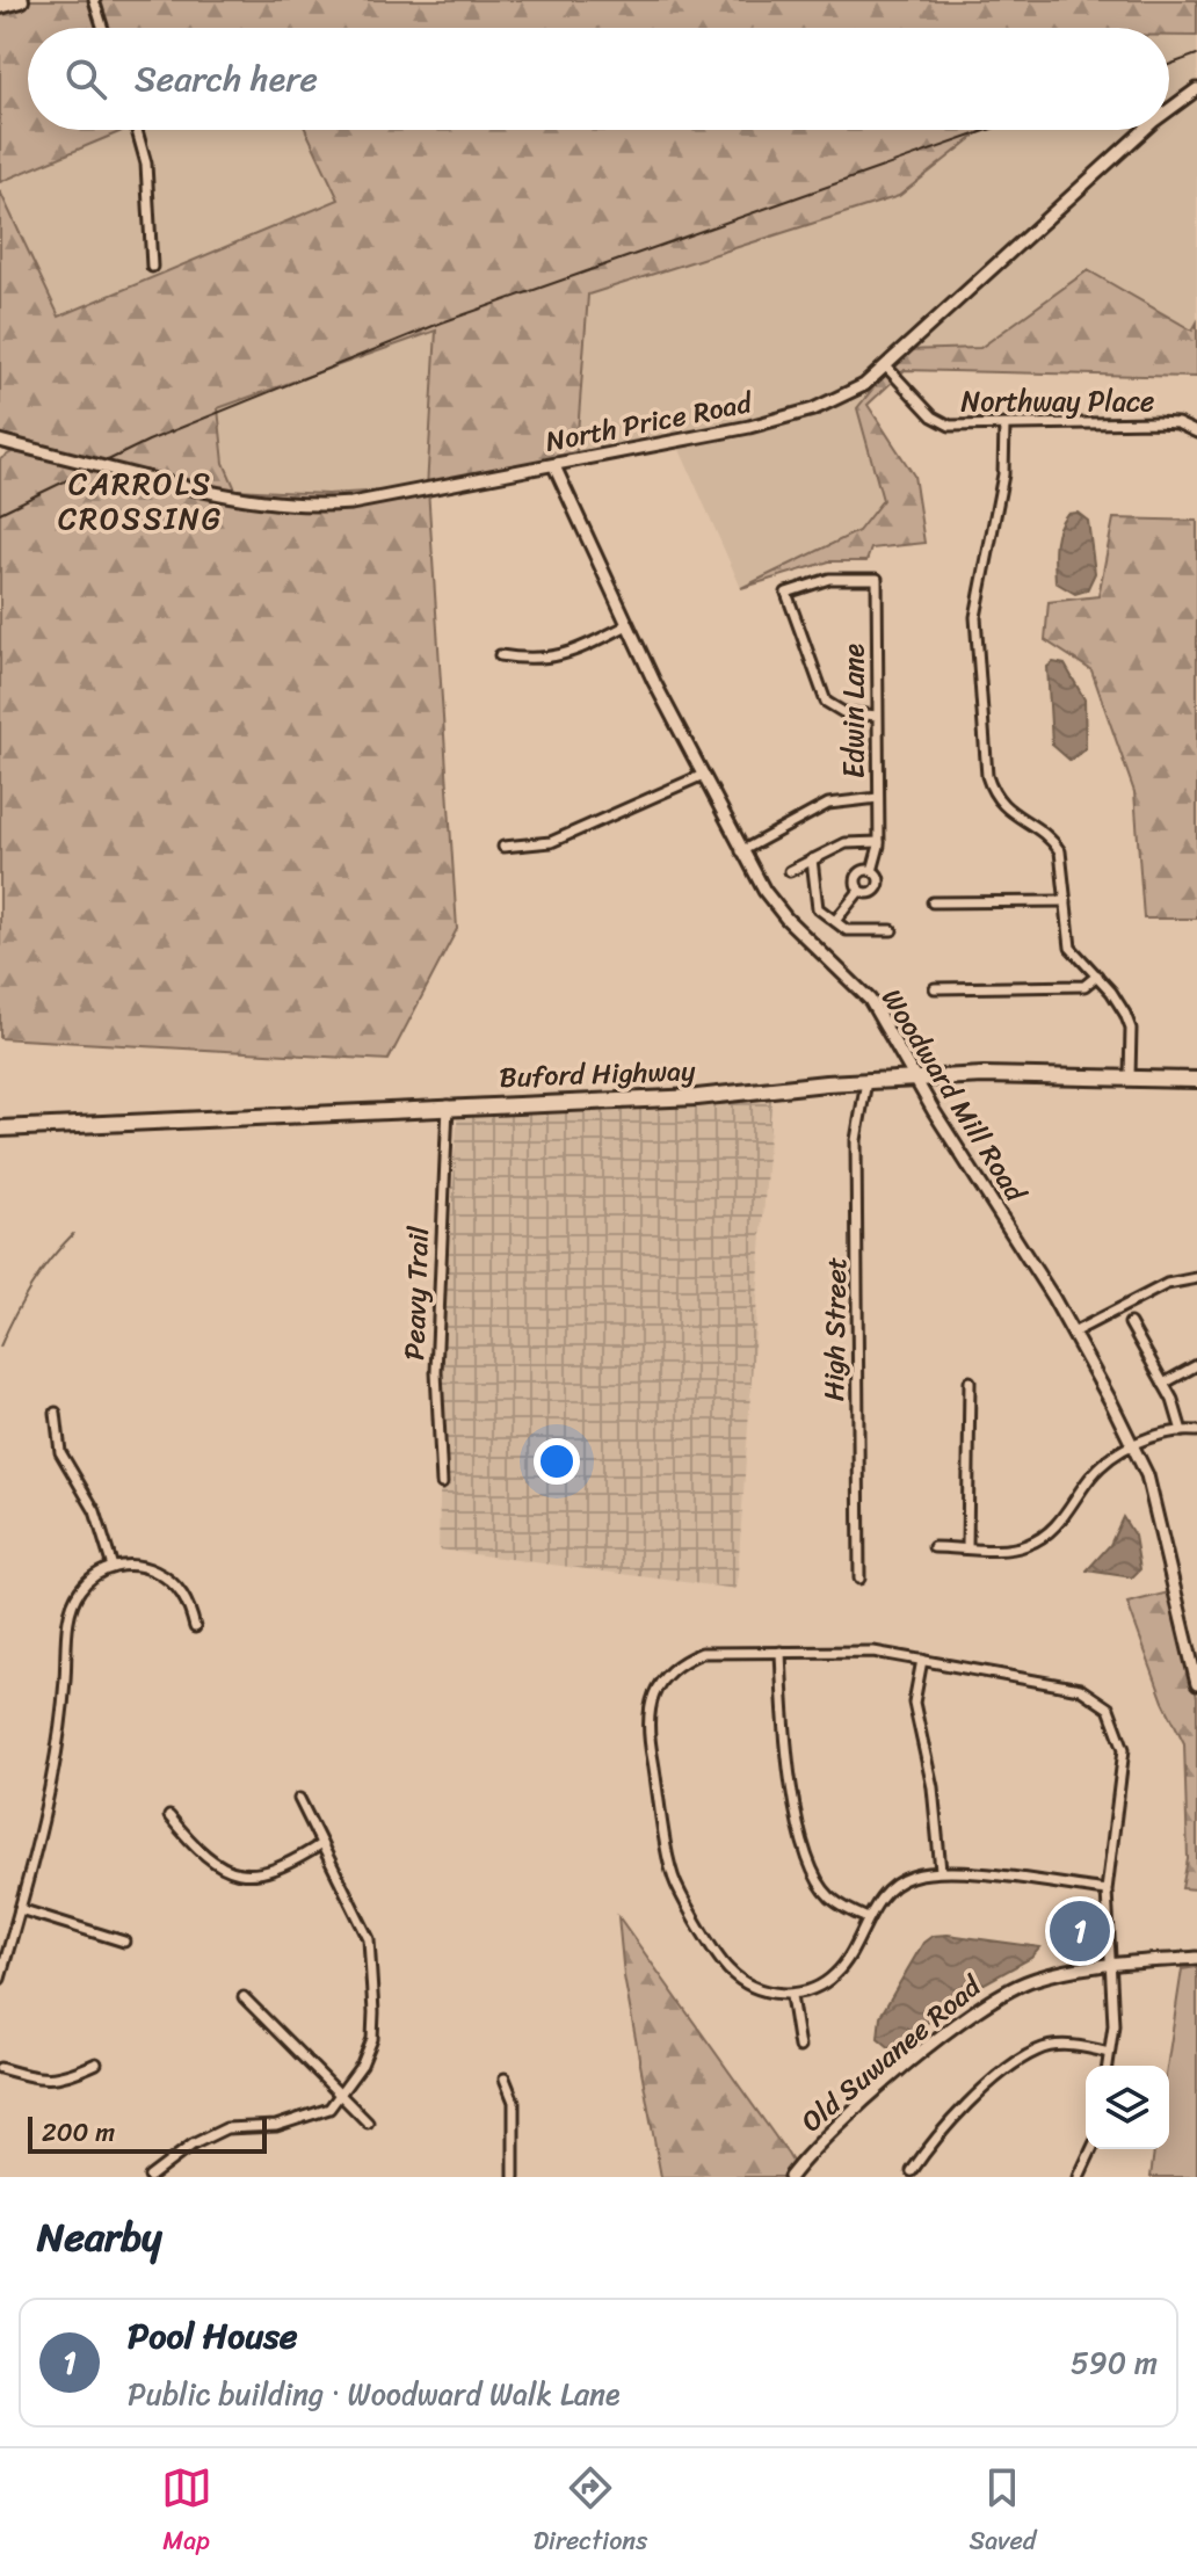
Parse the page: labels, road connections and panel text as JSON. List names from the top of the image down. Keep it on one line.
{"streets":{"main road":["Buford Highway"],"street":["Northway Place","North Price Road","Edwin Lane","Woodward Mill Road","Peavy Trail","High Street","Old Suwanee Road"]},"crossings":[["Northway Place","North Price Road"],["North Price Road","Woodward Mill Road"],["Buford Highway","Woodward Mill Road"],["Buford Highway","Peavy Trail"],["Buford Highway","High Street"]],"districts":["CARROLS CROSSING"],"scale_bar":"200 m","page":{"search":"Search here","pins":"1","scale":"200 m","heading":"Nearby","list":[{"mark":"1","name":"Pool House","note":"Public building · Woodward Walk Lane","value":"590 m"}],"nav":["Map","Directions","Saved"]}}
